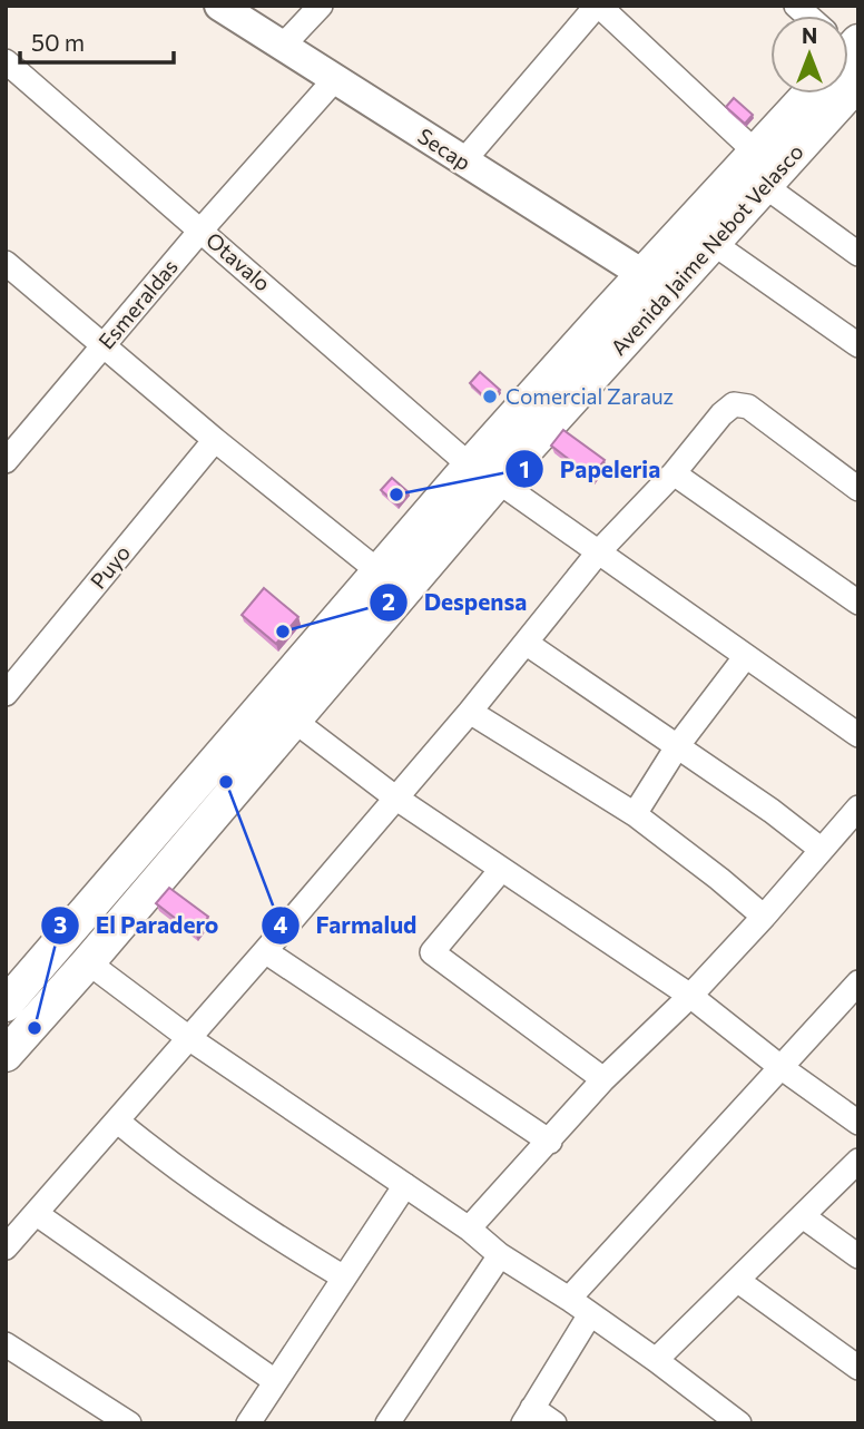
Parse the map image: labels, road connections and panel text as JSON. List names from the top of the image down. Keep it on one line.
{"streets":{"main road":["Avenida Jaime Nebot Velasco"],"street":["Secap","Otavalo","Esmeraldas","Puyo"]},"crossings":[["Secap","Avenida Jaime Nebot Velasco"],["Secap","Esmeraldas"],["Avenida Jaime Nebot Velasco","Otavalo"],["Otavalo","Esmeraldas"]],"places":["Comercial Zarauz","Papeleria","Despensa","Farmalud","El Paradero"],"scale_bar":"50 m","north":"top"}
